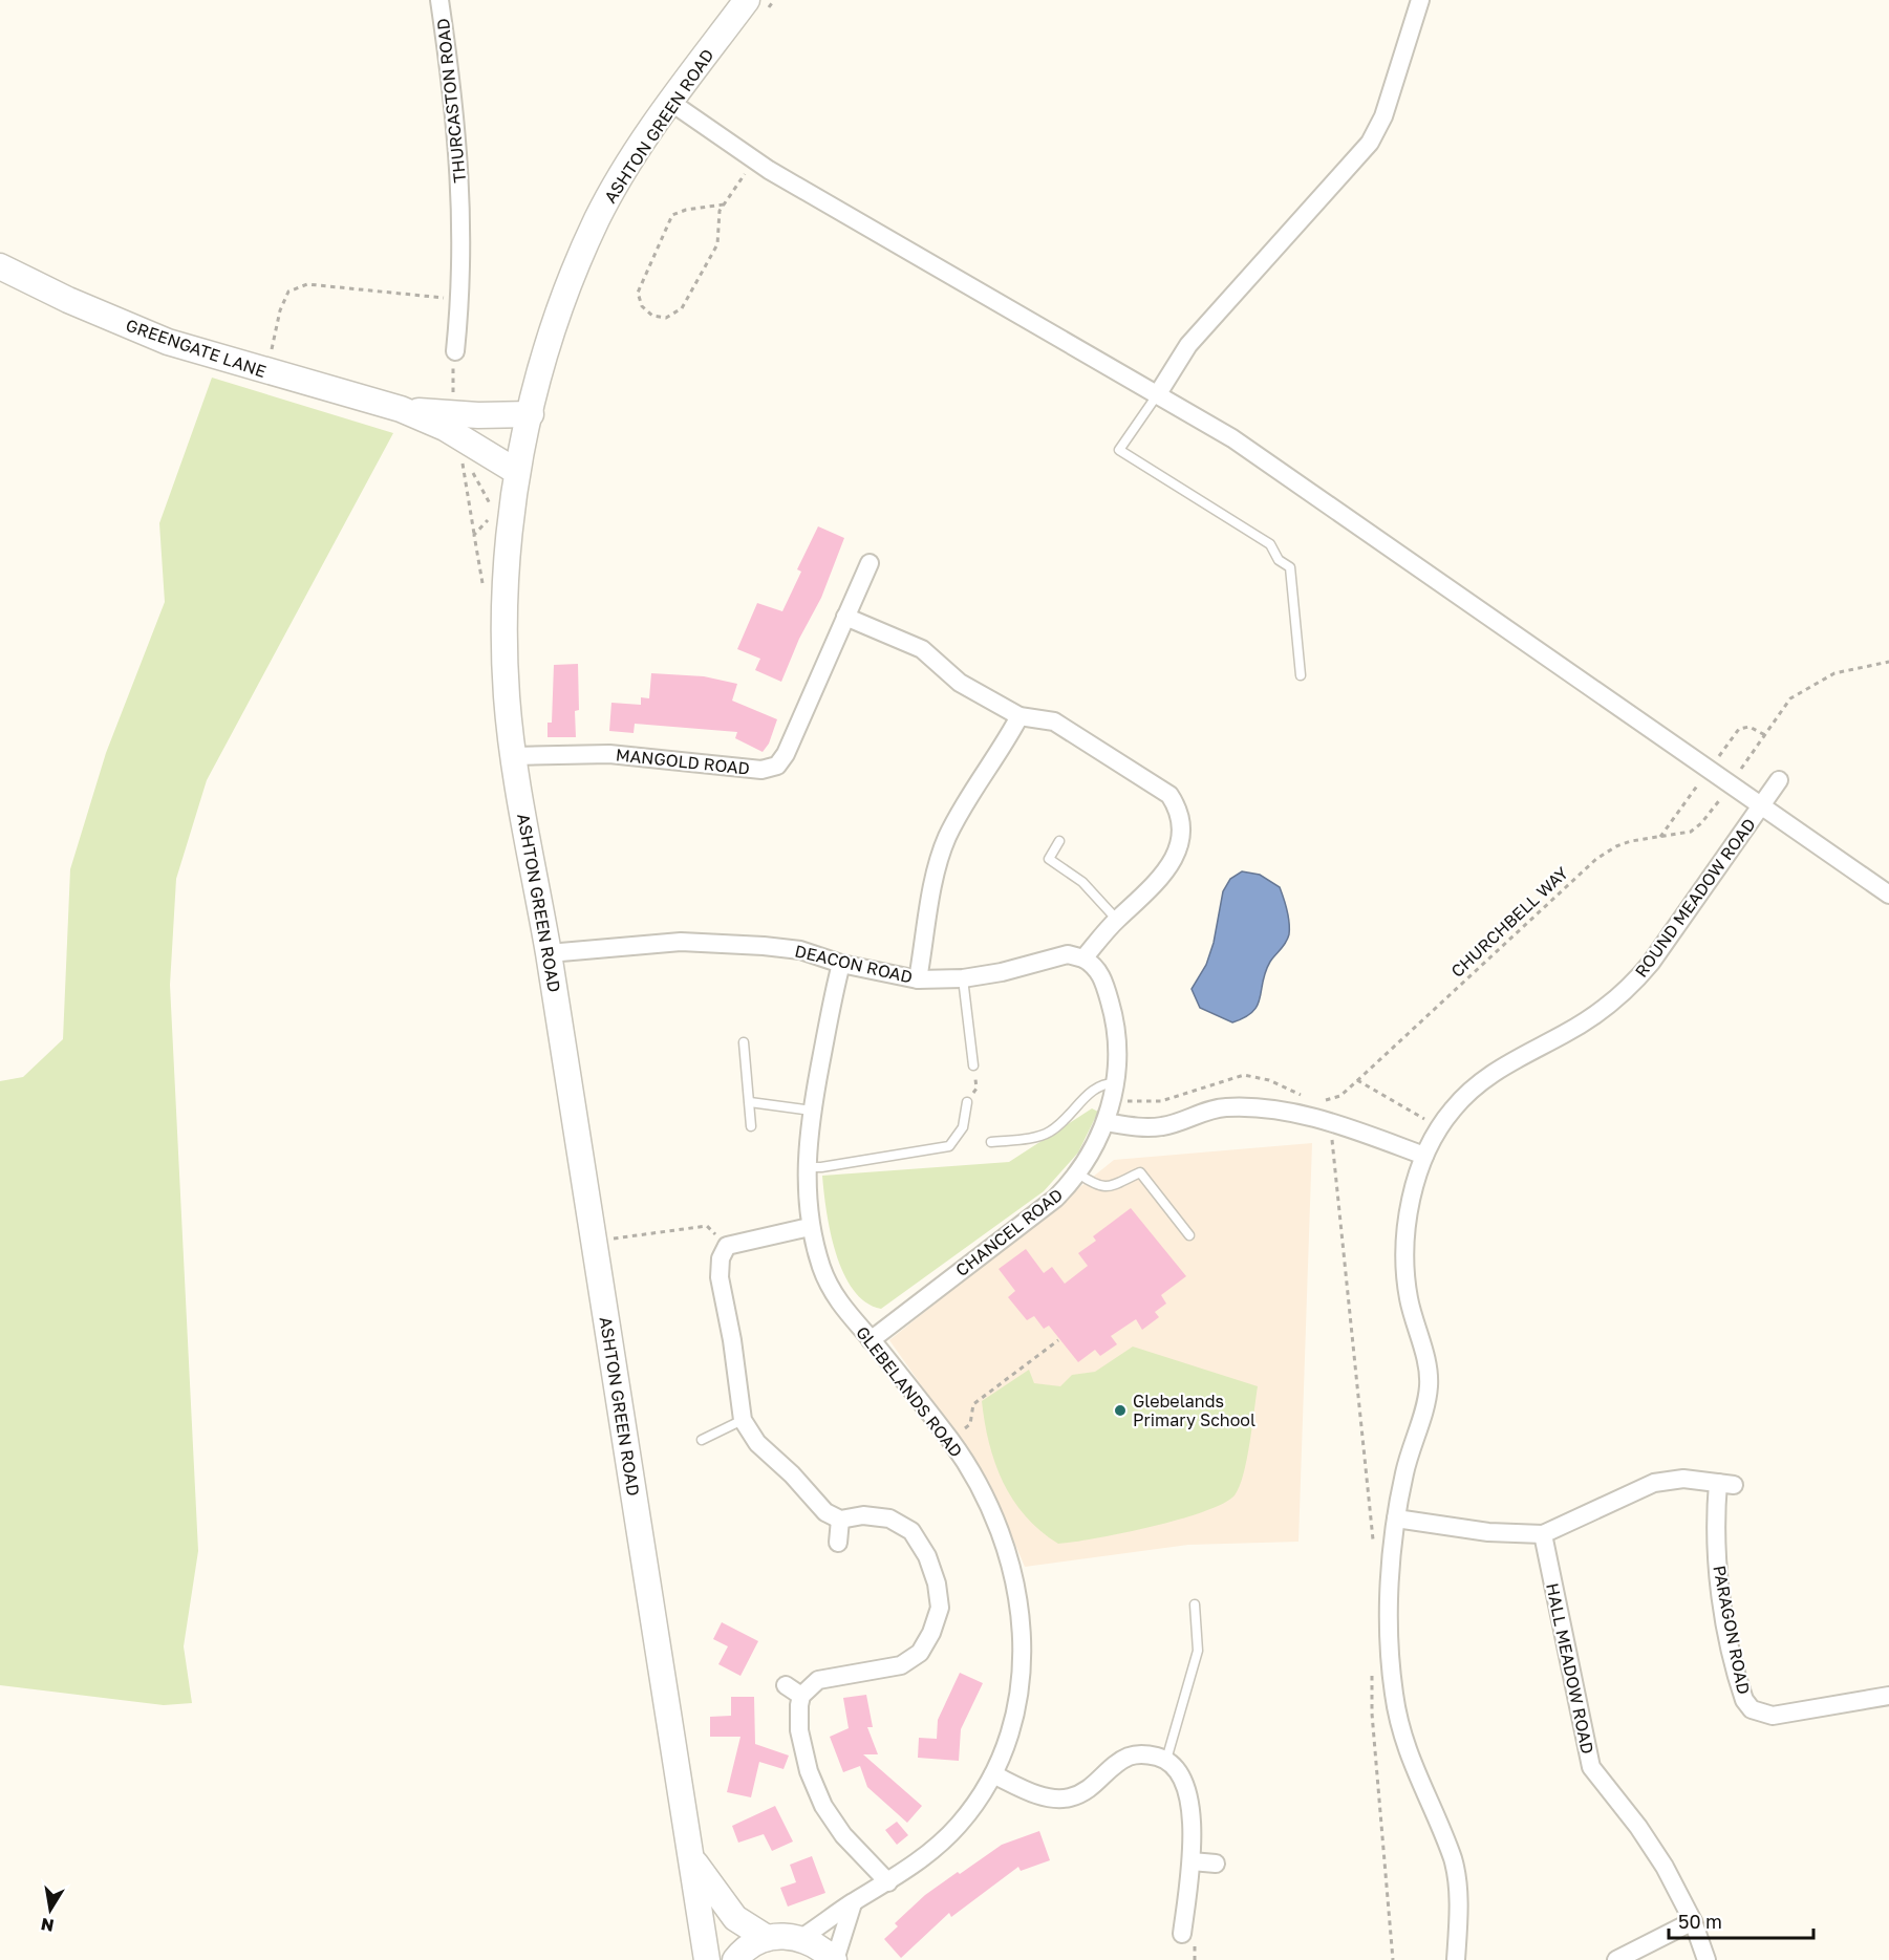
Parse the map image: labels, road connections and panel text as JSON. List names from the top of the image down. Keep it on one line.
{"streets":{"street":["THURCASTON ROAD","ASHTON GREEN ROAD","GREENGATE LANE","MANGOLD ROAD","ROUND MEADOW ROAD","DEACON ROAD","CHANCEL ROAD","GLEBELANDS ROAD","PARAGON ROAD","HALL MEADOW ROAD"],"path":["CHURCHBELL WAY"]},"crossings":[["ASHTON GREEN ROAD","GREENGATE LANE"],["ASHTON GREEN ROAD","MANGOLD ROAD"],["ASHTON GREEN ROAD","DEACON ROAD"],["DEACON ROAD","CHANCEL ROAD"],["DEACON ROAD","GLEBELANDS ROAD"],["CHANCEL ROAD","GLEBELANDS ROAD"],["PARAGON ROAD","HALL MEADOW ROAD"]],"places":["Glebelands Primary School"],"scale_bar":"50 m","north":"bottom"}
